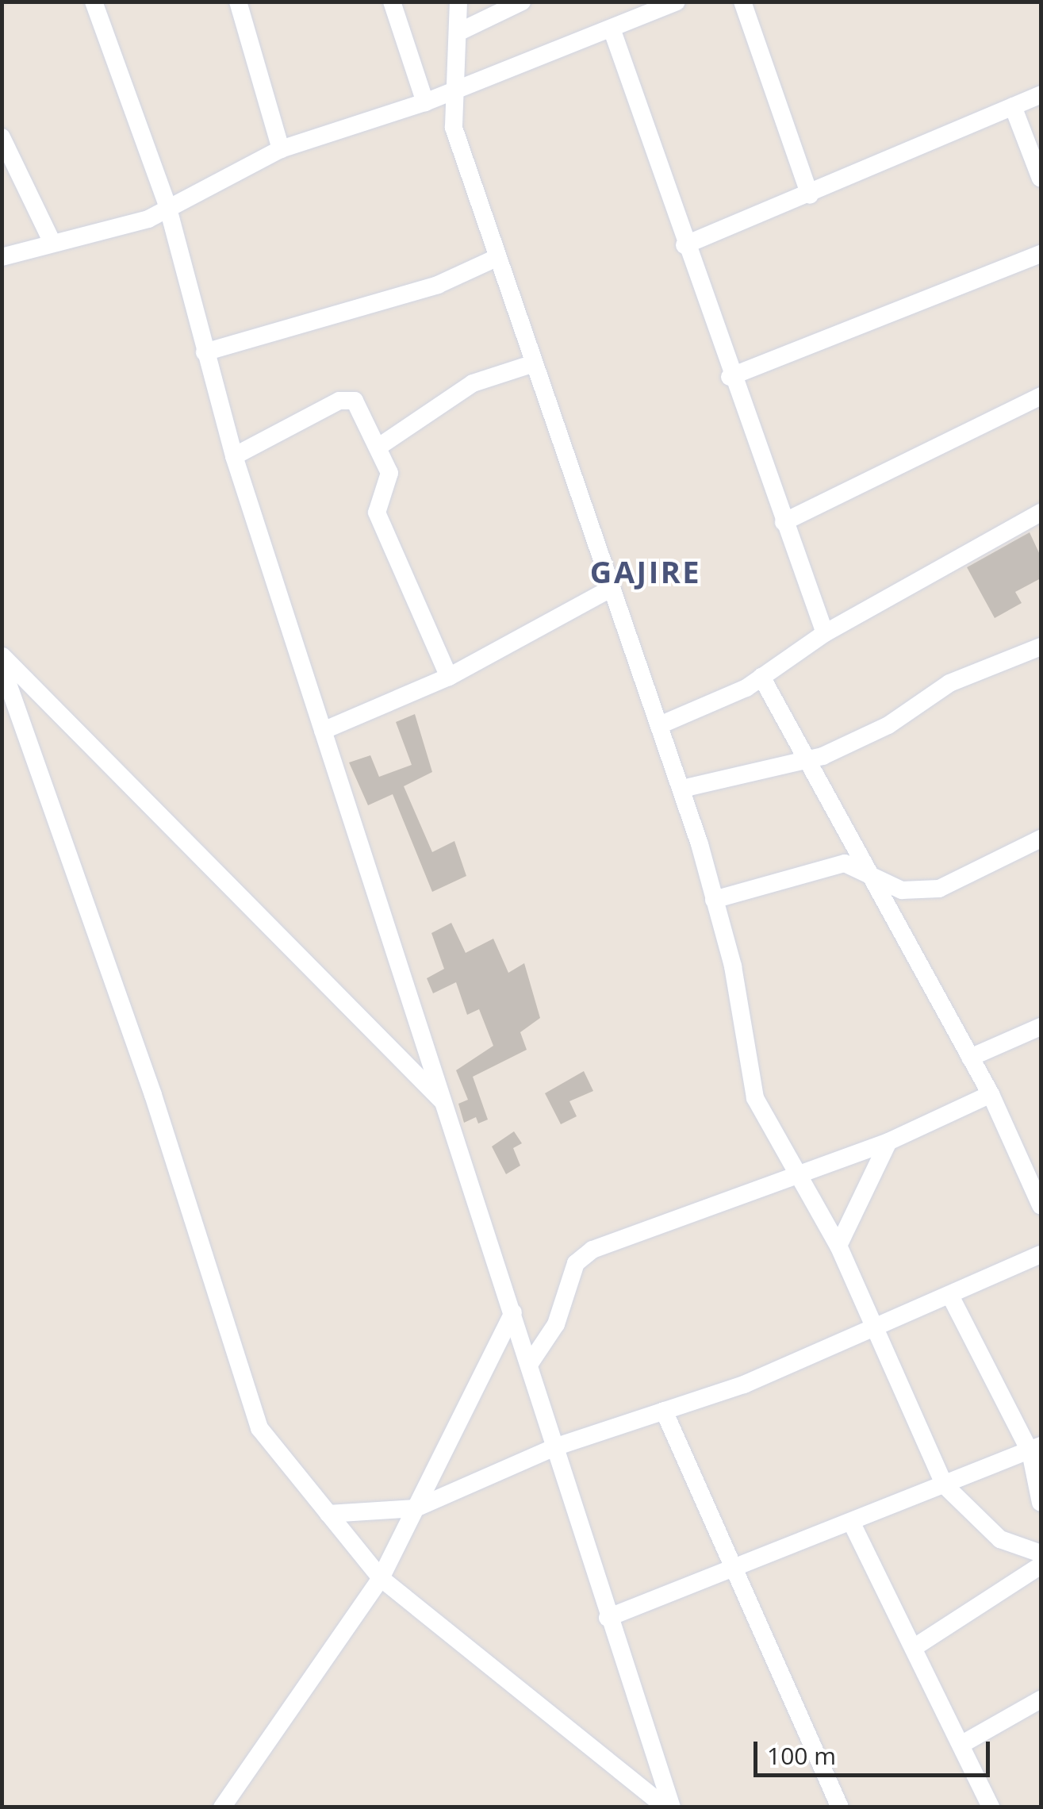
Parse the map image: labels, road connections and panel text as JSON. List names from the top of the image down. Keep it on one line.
{"districts":["GAJIRE"],"scale_bar":"100 m"}
